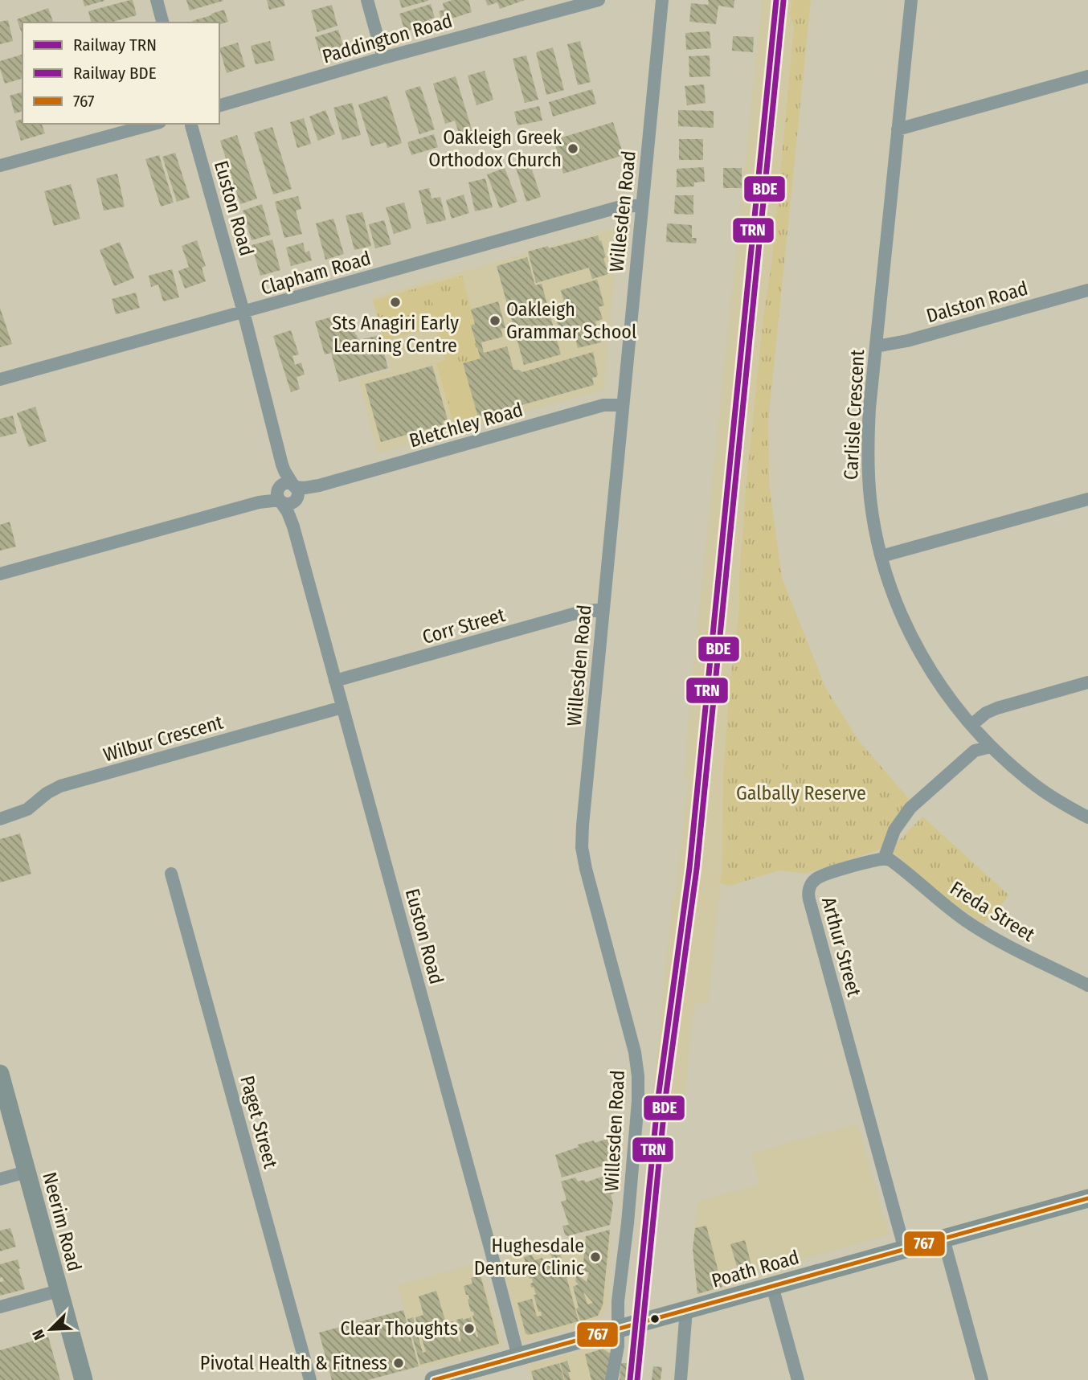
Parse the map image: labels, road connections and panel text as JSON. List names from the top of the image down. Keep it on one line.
{"streets":{"street":["Paddington Road","Euston Road","Willesden Road","Clapham Road","Dalston Road","Carlisle Crescent","Bletchley Road","Corr Street","Wilbur Crescent","Freda Street","Arthur Street","Paget Street","Neerim Road","Poath Road"]},"crossings":[["Euston Road","Clapham Road"],["Euston Road","Bletchley Road"],["Euston Road","Corr Street"],["Euston Road","Wilbur Crescent"],["Euston Road","Poath Road"],["Willesden Road","Clapham Road"],["Willesden Road","Bletchley Road"],["Willesden Road","Corr Street"],["Willesden Road","Poath Road"],["Dalston Road","Carlisle Crescent"],["Freda Street","Arthur Street"],["Arthur Street","Poath Road"]],"parks":["Galbally Reserve"],"places":["Oakleigh Greek Orthodox Church","Sts Anagiri Early Learning Centre","Oakleigh Grammar School","Hughesdale Denture Clinic","Clear Thoughts","Pivotal Health & Fitness"],"lines":["rail line TRN","rail line BDE","transit line 767"],"legend":["Railway TRN","Railway BDE","767"],"north":"bottom left"}
